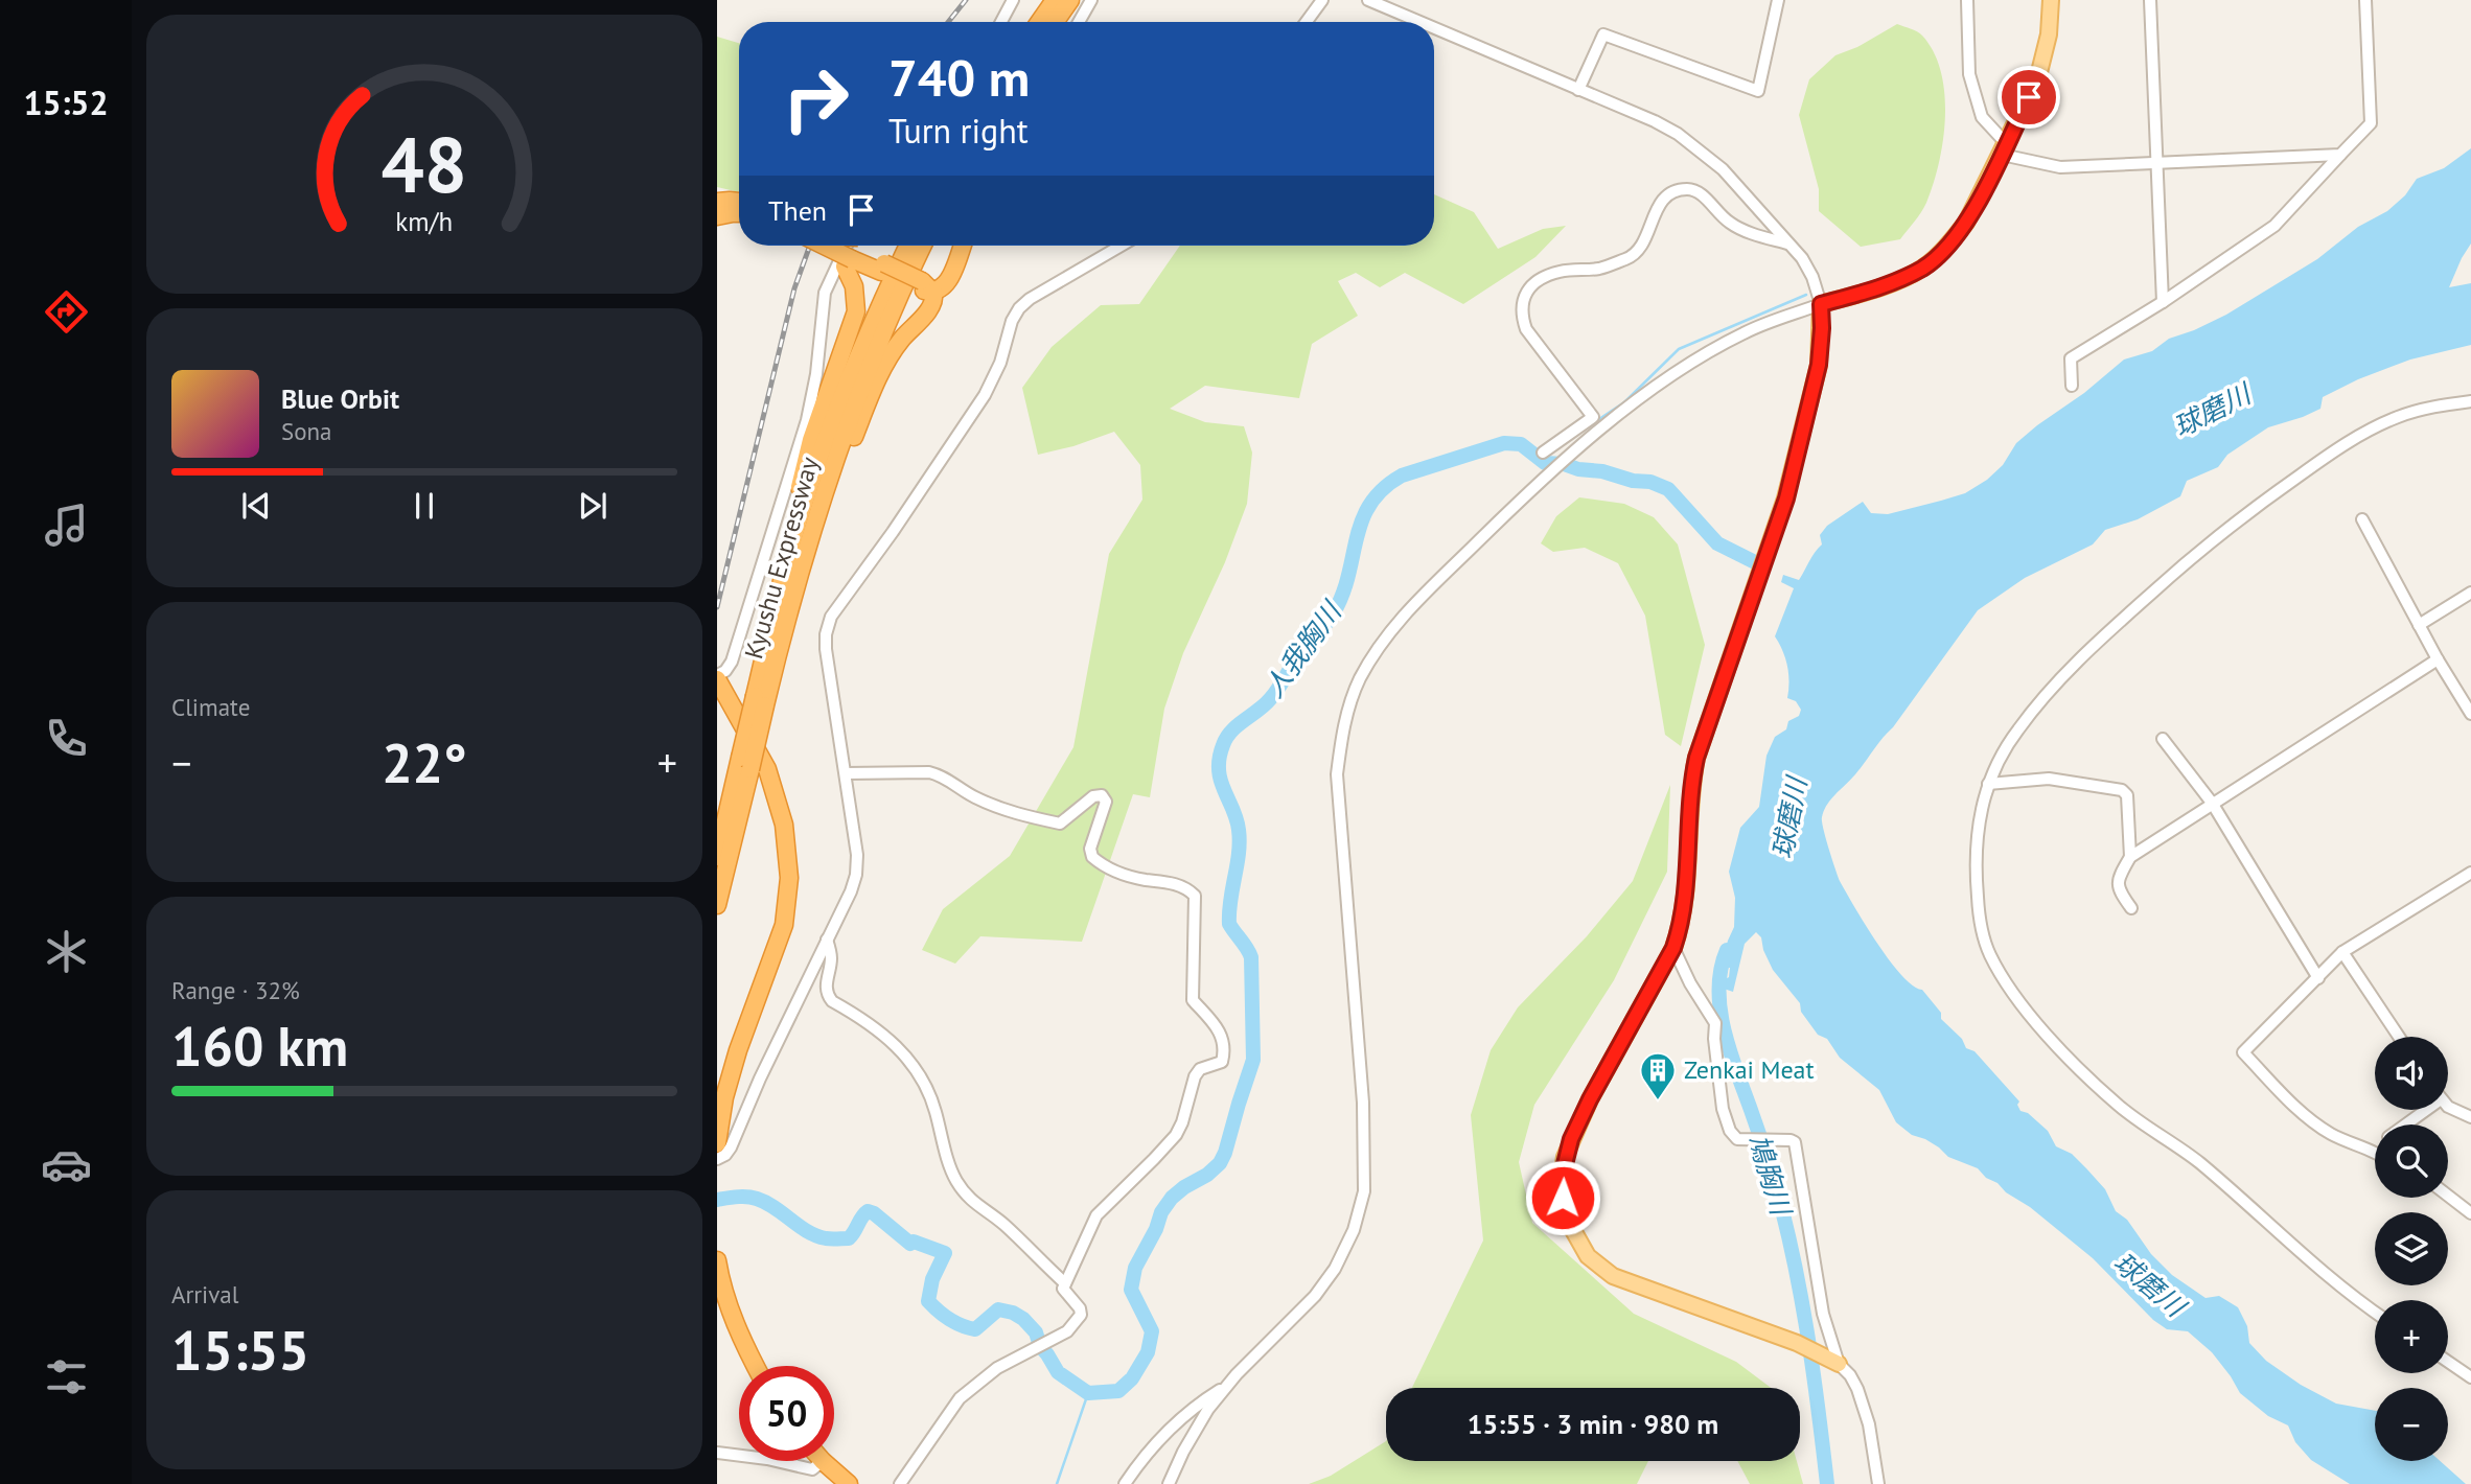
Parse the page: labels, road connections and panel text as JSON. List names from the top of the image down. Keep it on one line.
{"streets":{"highway":["Kyushu Expressway"]},"water":["球磨川","人我胸川","鳩胸川"],"places":{"building":["Zenkai Meat"]},"page":{"tabs":"15:52","turn":["740 m","Turn right"],"then":"Then","song":["Blue Orbit","Sona"],"tile":["Climate",["Range · 32%","160 km"],["Arrival","15:55"]],"heat":["−","22°","+"],"map_buttons":["+","−"],"limit":"50","trip":"15:55 · 3 min · 980 m","gauge":["48","km/h"]}}
